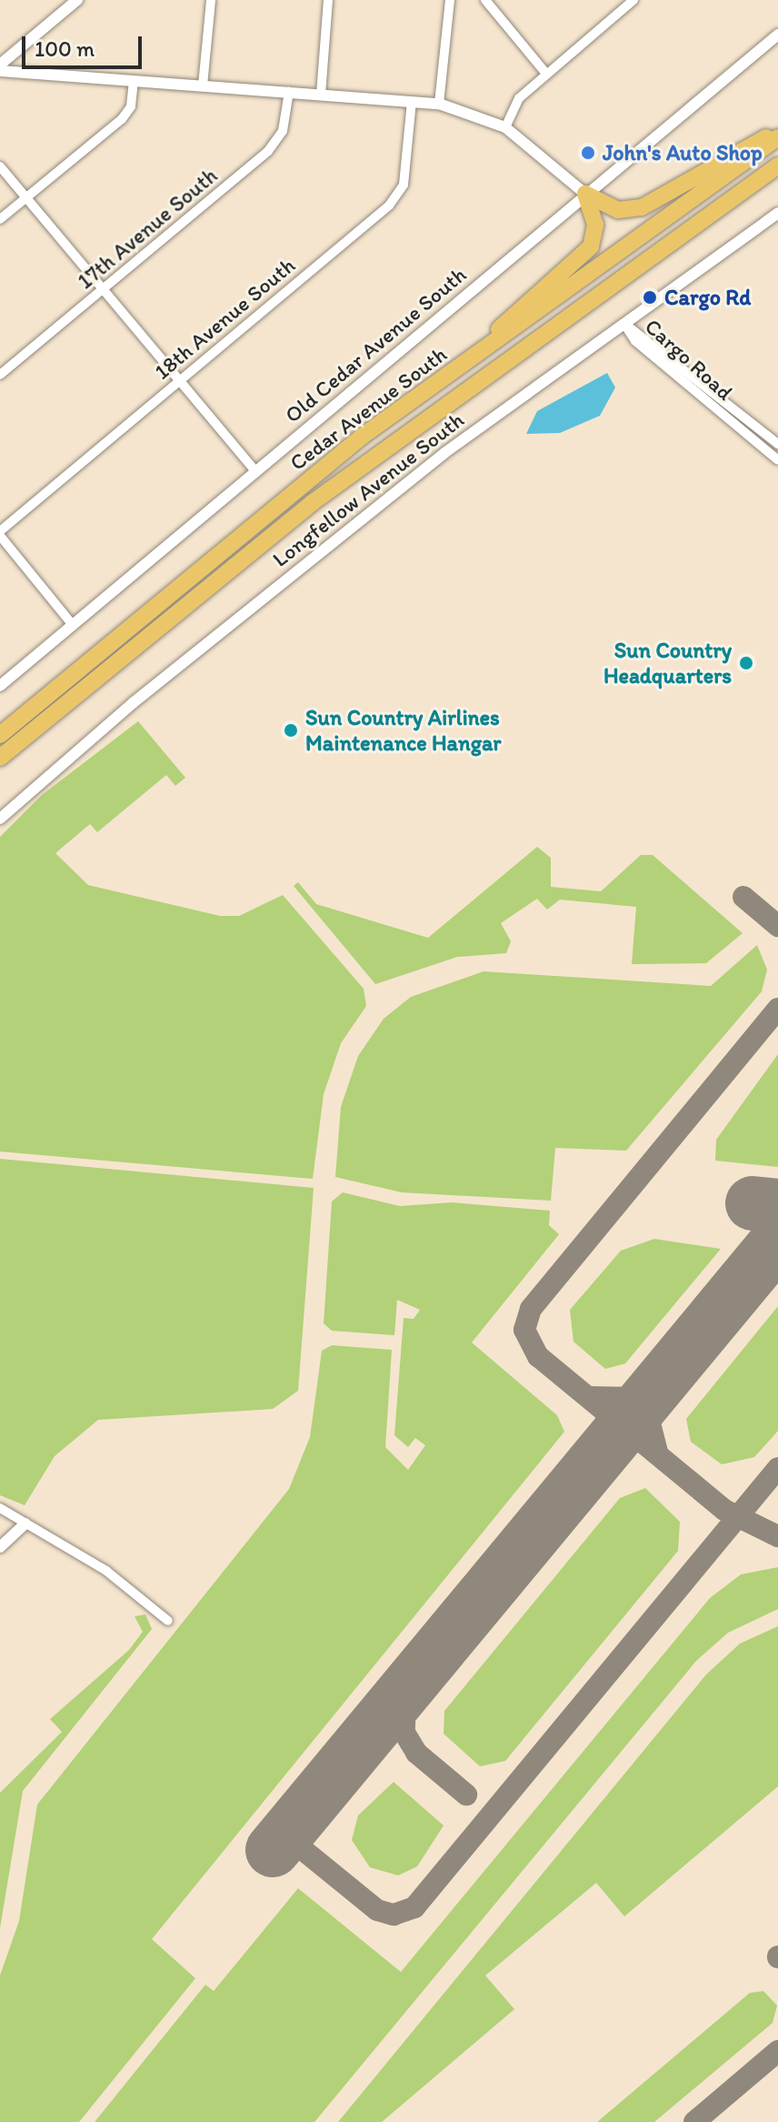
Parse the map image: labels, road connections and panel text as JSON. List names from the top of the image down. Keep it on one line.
{"streets":{"highway":["Cedar Avenue South"],"street":["17th Avenue South","18th Avenue South","Old Cedar Avenue South","Cargo Road","Longfellow Avenue South"]},"crossings":[["Cargo Road","Longfellow Avenue South"]],"places":["John's Auto Shop","Cargo Rd","Sun Country Headquarters","Sun Country Airlines Maintenance Hangar"],"scale_bar":"100 m"}
